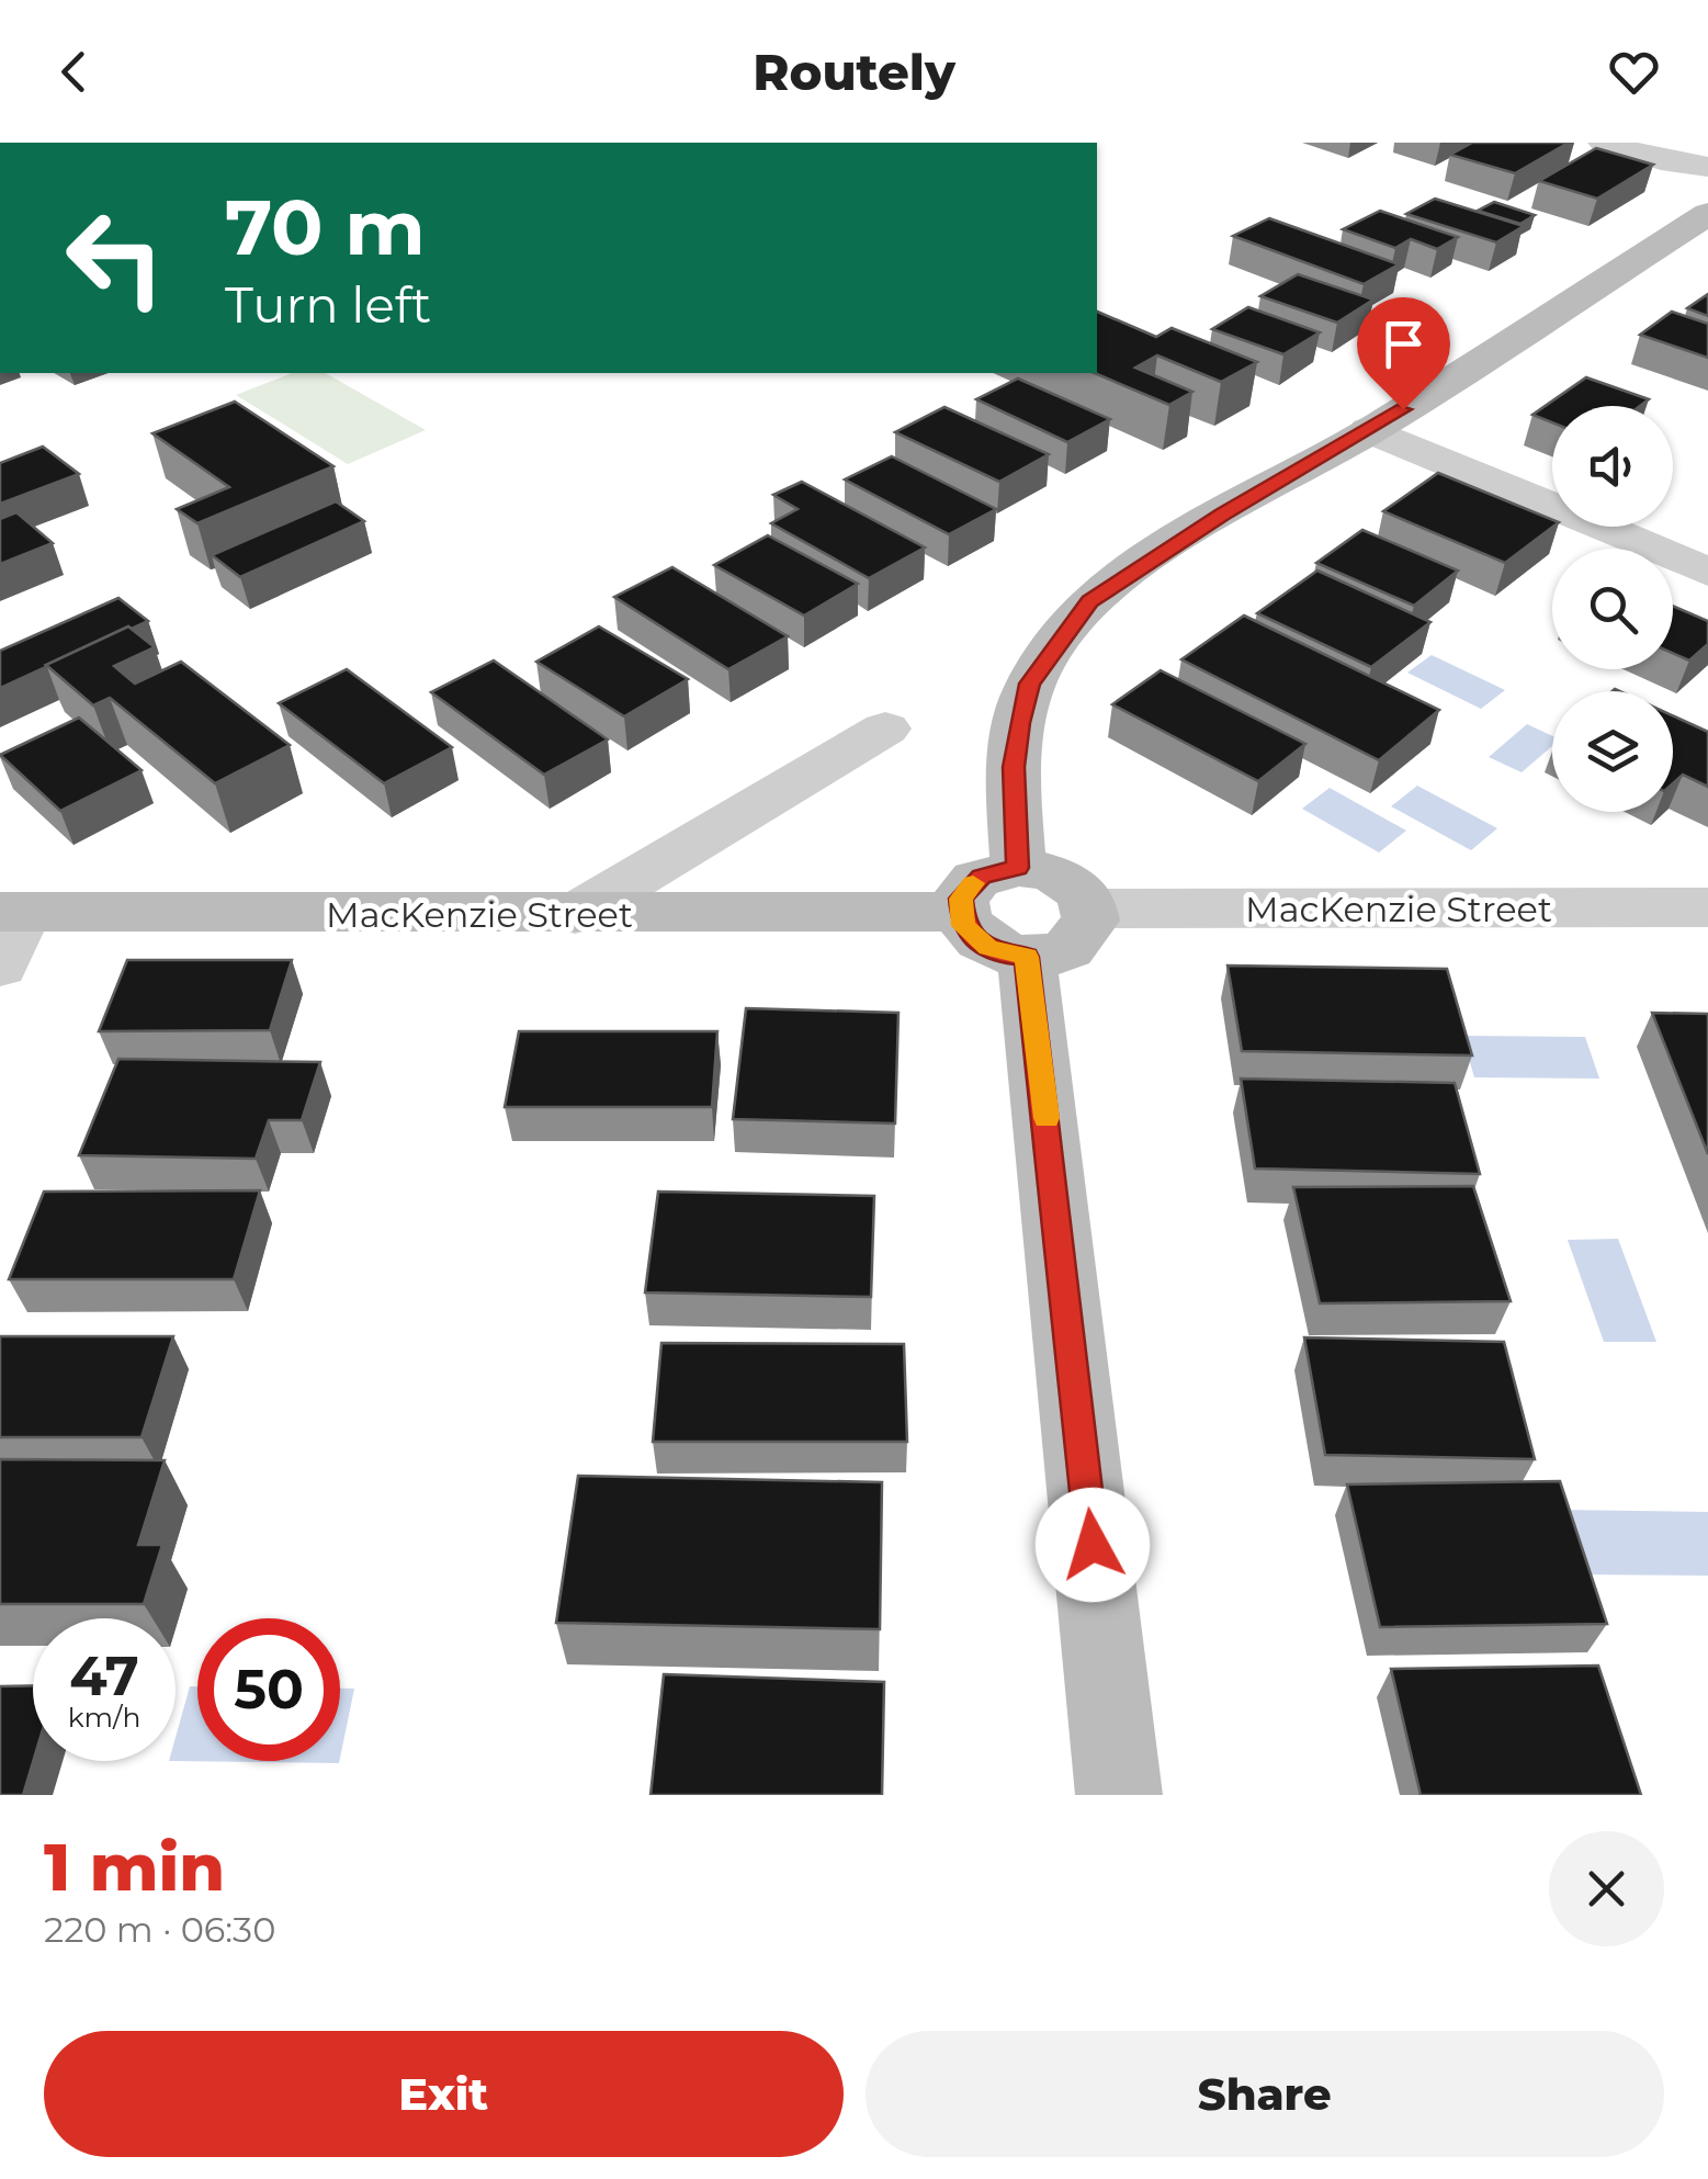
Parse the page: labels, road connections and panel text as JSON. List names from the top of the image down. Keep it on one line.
{"streets":{"main road":["MacKenzie Street"]},"page":{"header":"Routely","turn":["70 m","Turn left"],"speed":"47 km/h","limit":"50","heading":["1 min","220 m · 06:30"],"buttons":["Exit","Share"]}}
